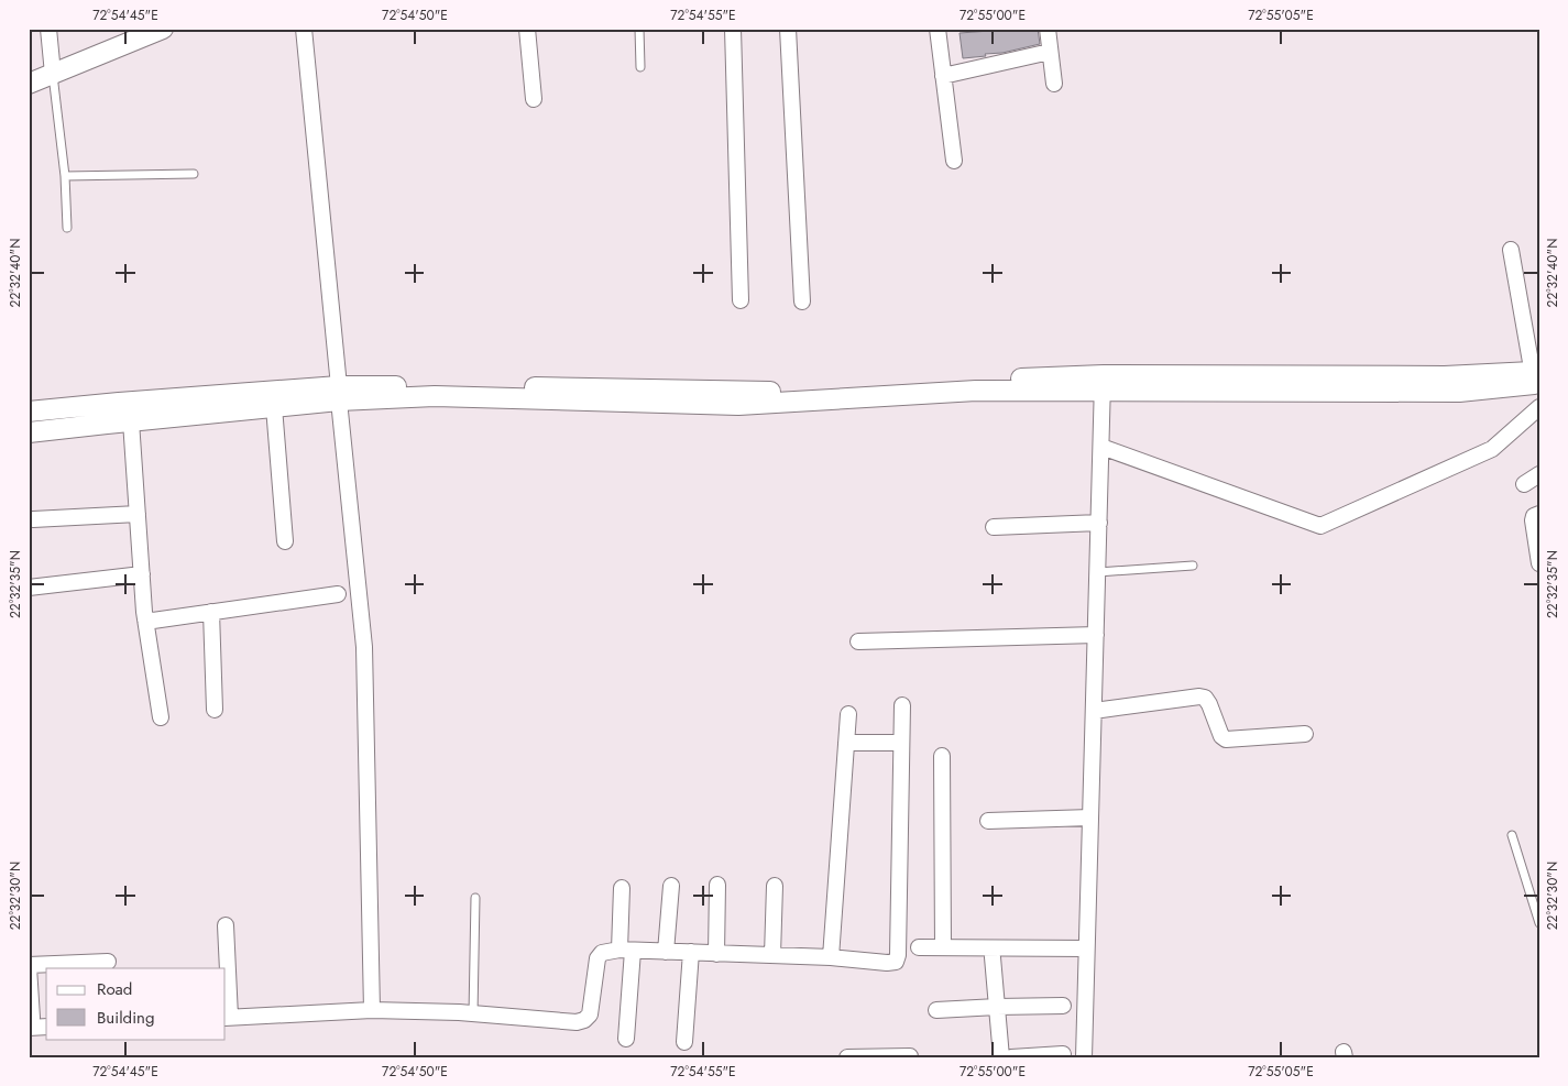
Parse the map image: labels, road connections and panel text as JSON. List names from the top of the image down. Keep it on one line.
{"legend":["Road","Building"],"coordinates":["72°54'45\"E","72°54'50\"E","72°54'55\"E","72°55'00\"E","72°55'05\"E","22°32'40\"N","22°32'35\"N","22°32'30\"N"]}
